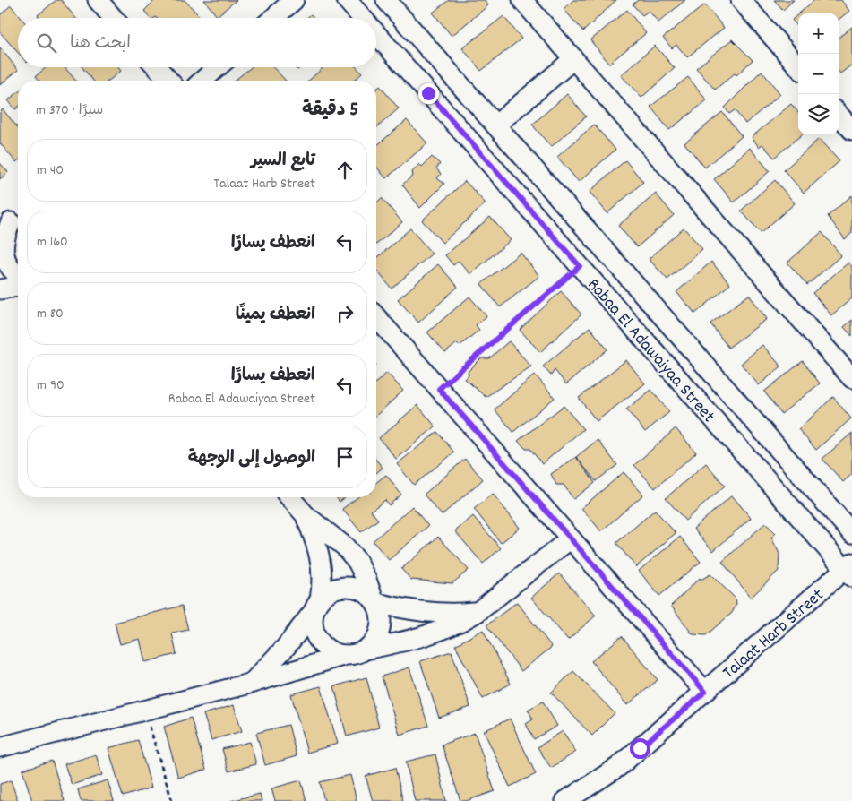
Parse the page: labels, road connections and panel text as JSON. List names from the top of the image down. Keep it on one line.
{"streets":{"street":["Rabaa El Adawaiyaa Street","Talaat Harb Street"]},"crossings":[["Rabaa El Adawaiyaa Street","Talaat Harb Street"]],"page":{"map_buttons":["+","−"],"search":"ابحث هنا","heading":["5 دقيقة","سيرًا · 370 m"],"list":[["تابع السير","Talaat Harb Street","40 m"],["انعطف يسارًا","160 m"],["انعطف يمينًا","80 m"],["انعطف يسارًا","Rabaa El Adawaiyaa Street","90 m"],"الوصول إلى الوجهة"]}}
